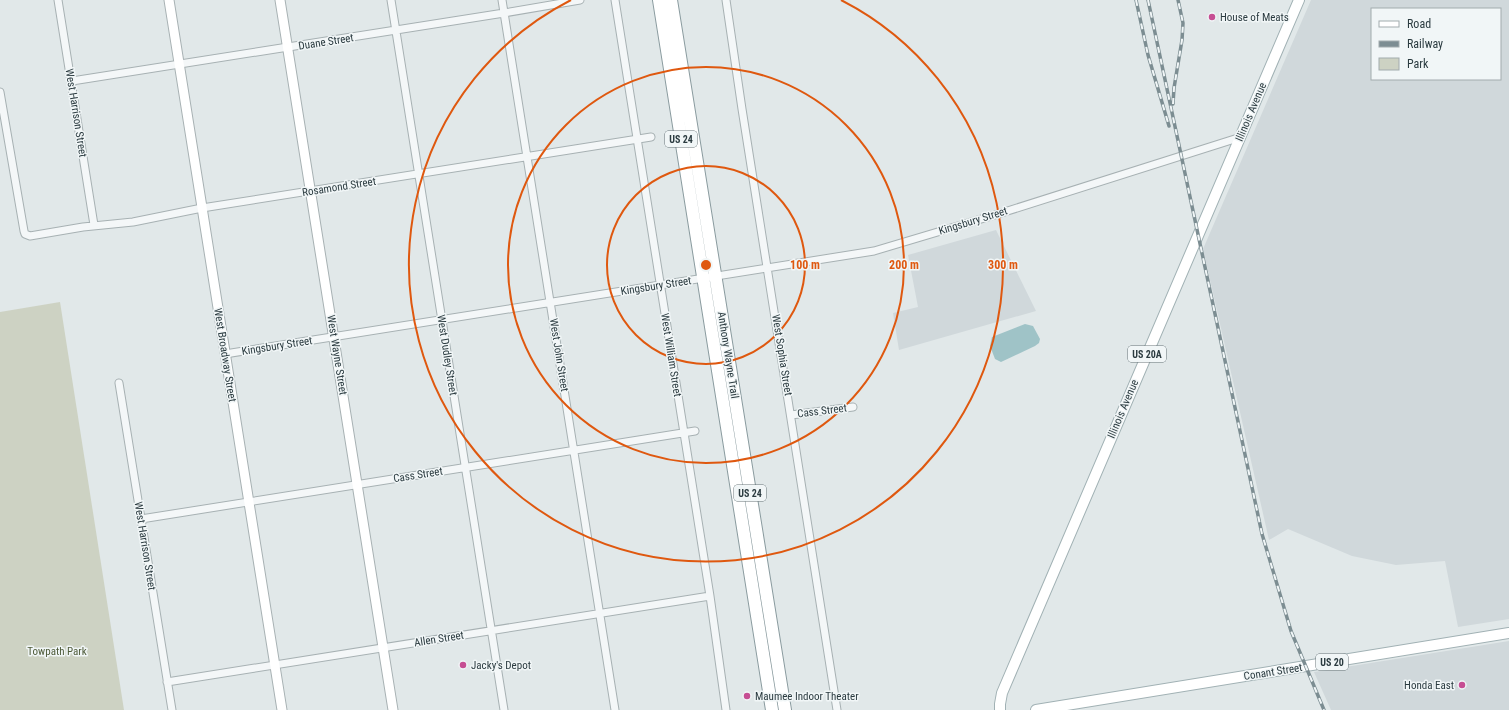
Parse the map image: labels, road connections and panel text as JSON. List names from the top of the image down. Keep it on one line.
{"streets":{"highway":["US 24","Anthony Wayne Trail"],"main road":["Illinois Avenue","US 20A","US 20","Conant Street"],"street":["Duane Street","West Harrison Street","Rosamond Street","Kingsbury Street","West Broadway Street","West Wayne Street","West Dudley Street","West John Street","West William Street","West Sophia Street","Cass Street","Allen Street"]},"crossings":[["Duane Street","West Harrison Street"],["Duane Street","West Broadway Street"],["Duane Street","West Wayne Street"],["Duane Street","West Dudley Street"],["Duane Street","West John Street"],["Illinois Avenue","Kingsbury Street"],["West Harrison Street","Rosamond Street"],["West Harrison Street","Cass Street"],["West Harrison Street","Allen Street"],["Rosamond Street","West Broadway Street"],["Rosamond Street","West Wayne Street"],["Rosamond Street","West Dudley Street"],["Rosamond Street","West John Street"],["Rosamond Street","West William Street"],["Kingsbury Street","West Broadway Street"],["Kingsbury Street","West Wayne Street"],["Kingsbury Street","West Dudley Street"],["Kingsbury Street","West John Street"],["Kingsbury Street","West William Street"],["Kingsbury Street","Anthony Wayne Trail"],["Kingsbury Street","West Sophia Street"],["West Broadway Street","Cass Street"],["West Broadway Street","Allen Street"],["West Wayne Street","Cass Street"],["West Wayne Street","Allen Street"],["West Dudley Street","Cass Street"],["West Dudley Street","Allen Street"],["West John Street","Cass Street"],["West John Street","Allen Street"],["West William Street","Cass Street"],["West William Street","Allen Street"],["West Sophia Street","Cass Street"]],"parks":["Towpath Park"],"places":["House of Meats","Jacky's Depot","Honda East","Maumee Indoor Theater"],"legend":["Road","Railway","Park"],"rings":["100 m","200 m","300 m"]}
